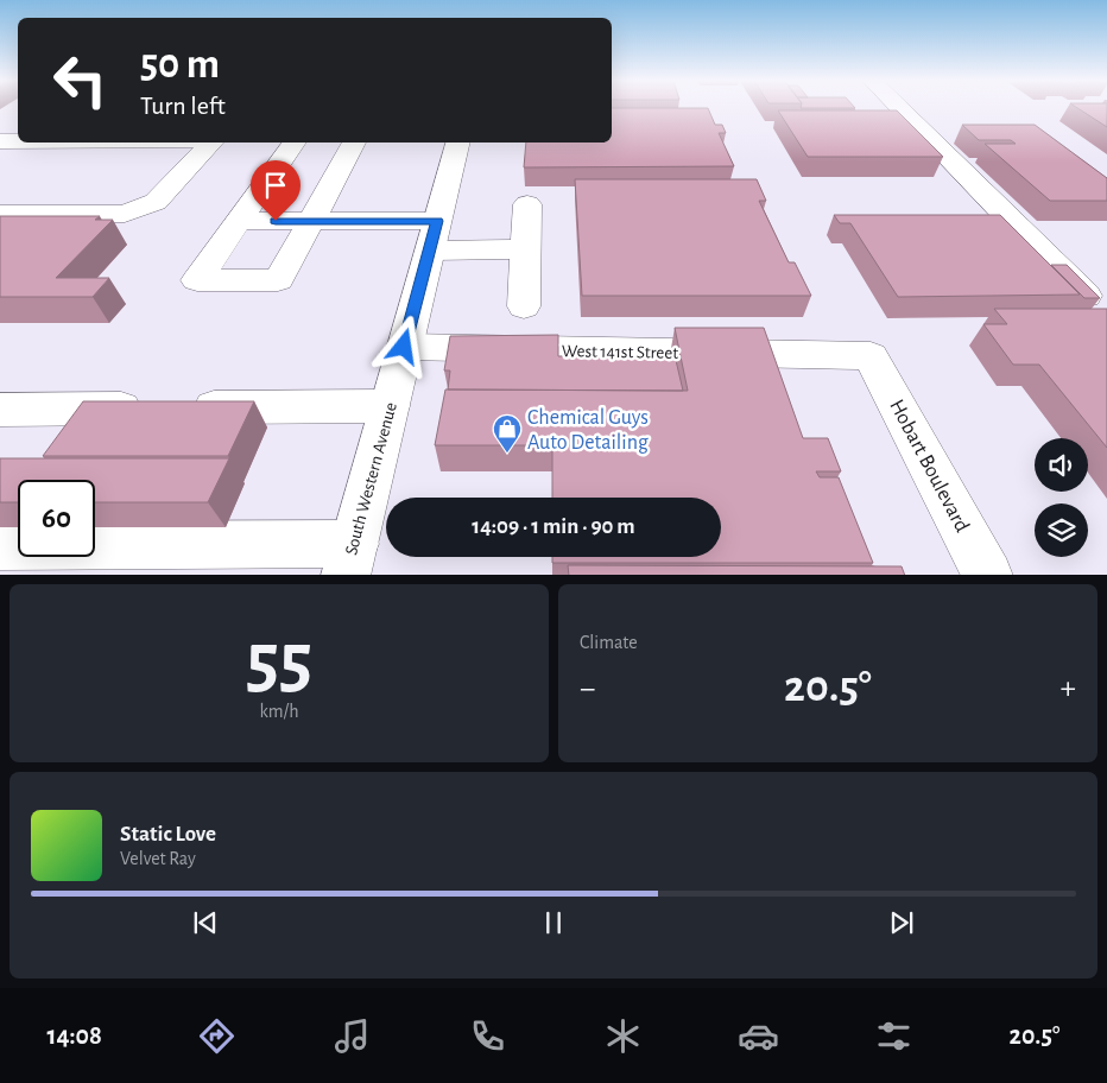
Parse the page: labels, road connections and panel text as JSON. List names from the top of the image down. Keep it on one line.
{"streets":{"street":["West 141st Street","Hobart Boulevard","South Western Avenue"]},"crossings":[["West 141st Street","Hobart Boulevard"],["West 141st Street","South Western Avenue"]],"places":{"shop":["Chemical Guys Auto Detailing"]},"page":{"turn":["50 m","Turn left"],"limit":"60","trip":"14:09 · 1 min · 90 m","tile":[["55","km/h"],"Climate"],"heat":["−","20.5°","+"],"song":["Static Love","Velvet Ray"],"tabs":["14:08","20.5°"]}}
